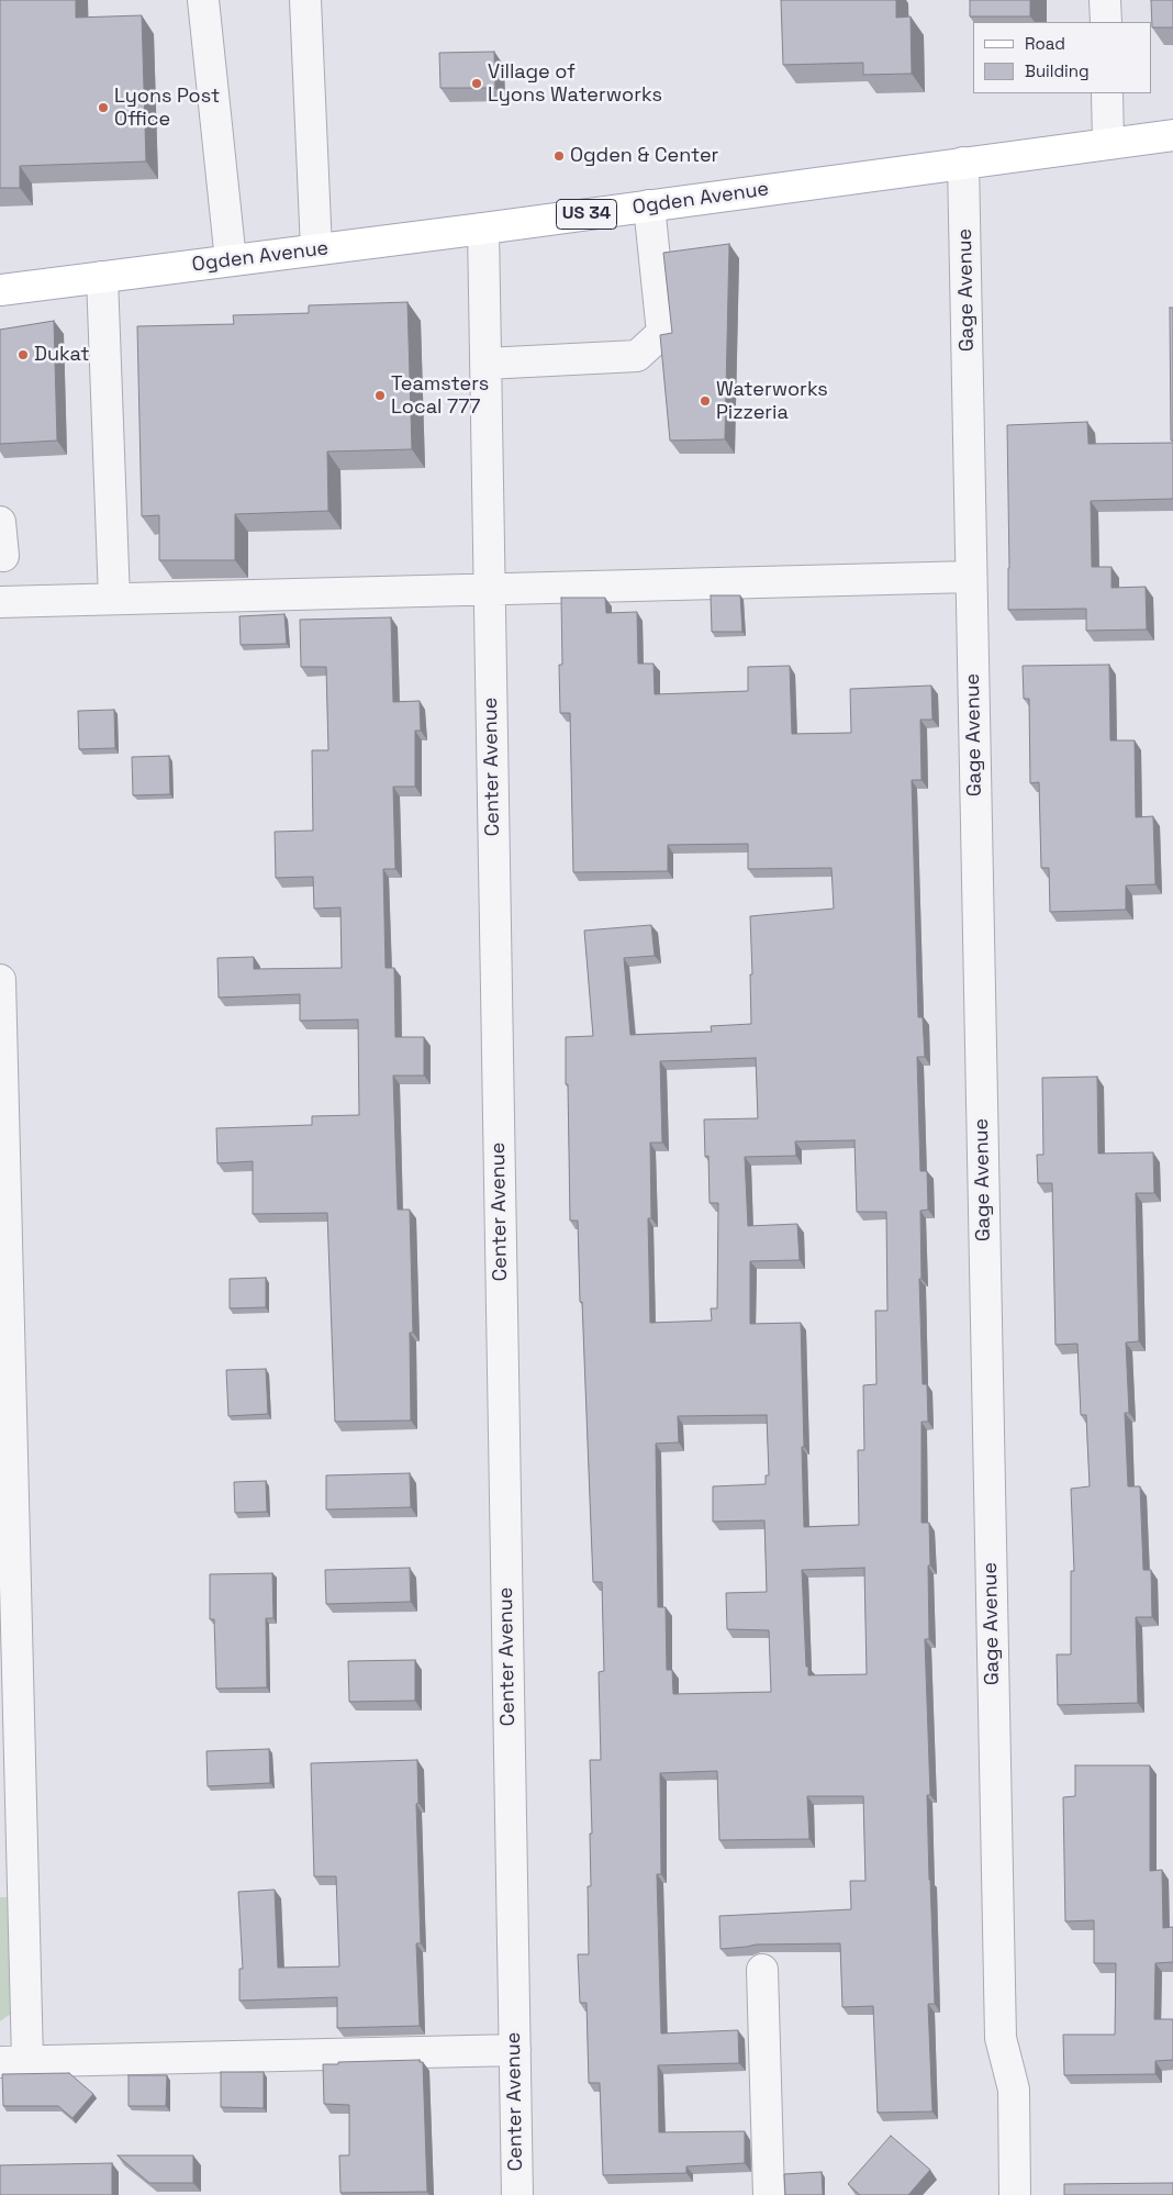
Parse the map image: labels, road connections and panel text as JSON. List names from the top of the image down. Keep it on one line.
{"streets":{"main road":["Ogden Avenue","US 34"],"street":["Gage Avenue","Center Avenue"]},"crossings":[["Ogden Avenue","Gage Avenue"],["Ogden Avenue","Center Avenue"]],"places":["Village of Lyons Waterworks","Lyons Post Office","Ogden & Center","Dukat","Teamsters Local 777","Waterworks Pizzeria"],"legend":["Road","Building"]}
